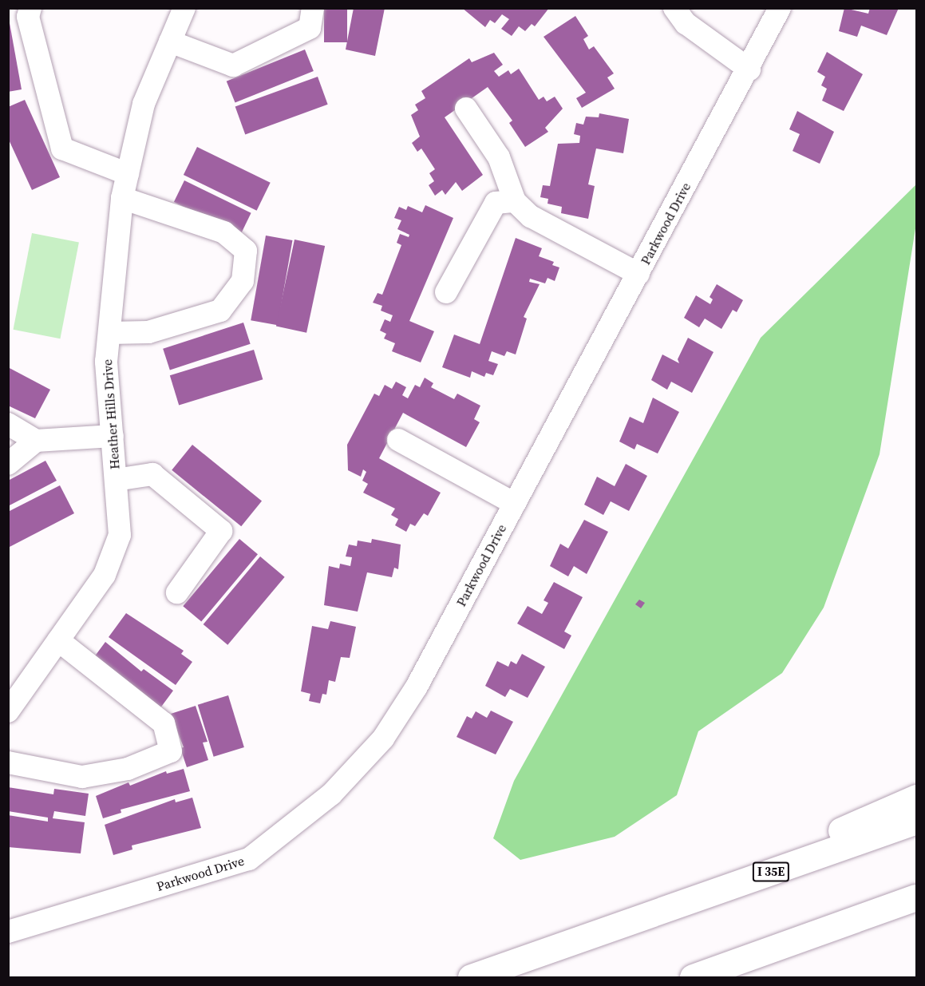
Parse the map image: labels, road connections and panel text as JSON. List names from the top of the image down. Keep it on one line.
{"streets":{"highway":["I 35E"],"street":["Parkwood Drive","Heather Hills Drive"]}}
